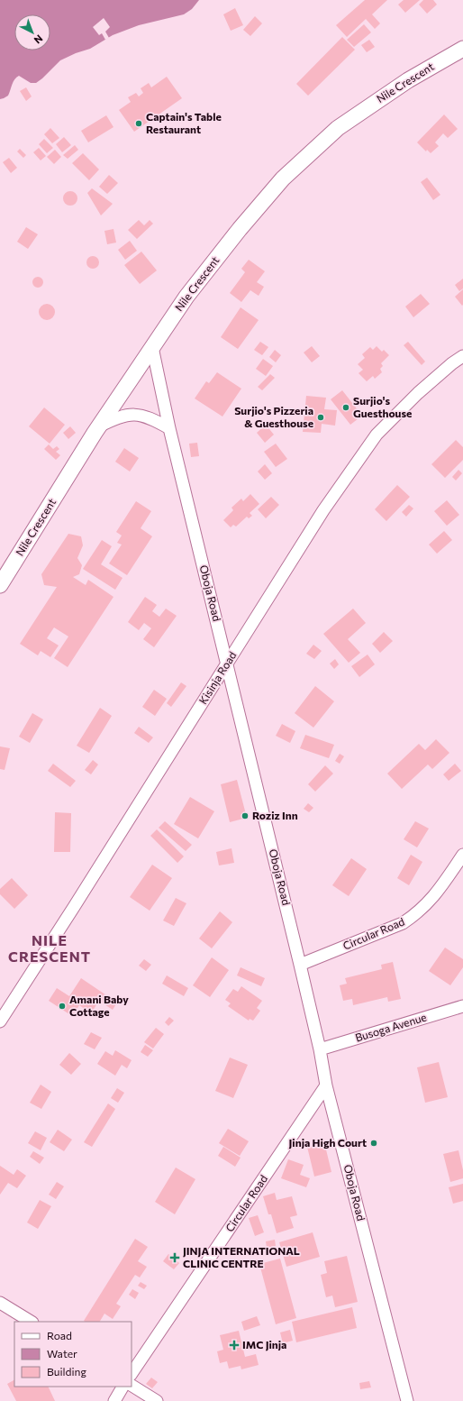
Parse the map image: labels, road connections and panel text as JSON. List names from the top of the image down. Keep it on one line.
{"streets":{"street":["Nile Crescent","Oboja Road","Kisinja Road","Circular Road","Busoga Avenue"]},"crossings":[["Nile Crescent","Oboja Road"],["Oboja Road","Kisinja Road"],["Oboja Road","Circular Road"],["Oboja Road","Busoga Avenue"]],"districts":["NILE CRESCENT"],"places":{"other":["Captain's Table Restaurant","Surjio's Guesthouse","Surjio's Pizzeria & Guesthouse","Roziz Inn","Amani Baby Cottage","Jinja High Court"],"health":["JINJA INTERNATIONAL CLINIC CENTRE","IMC Jinja"]},"legend":["Road","Water","Building"],"north":"bottom right"}
